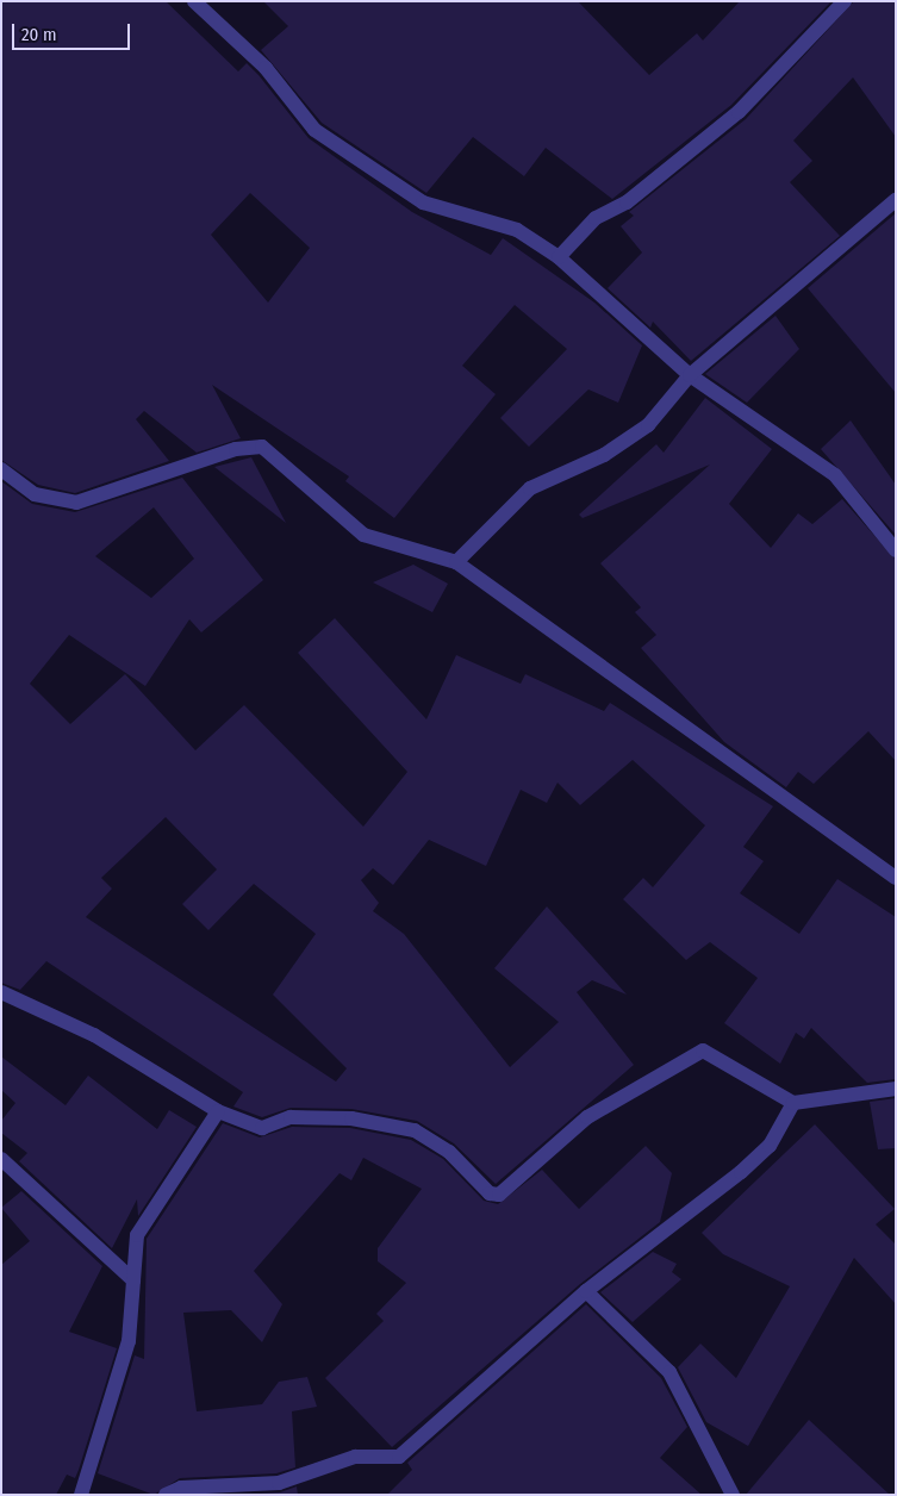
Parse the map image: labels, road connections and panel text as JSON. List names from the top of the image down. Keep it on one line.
{"scale_bar":"20 m"}
